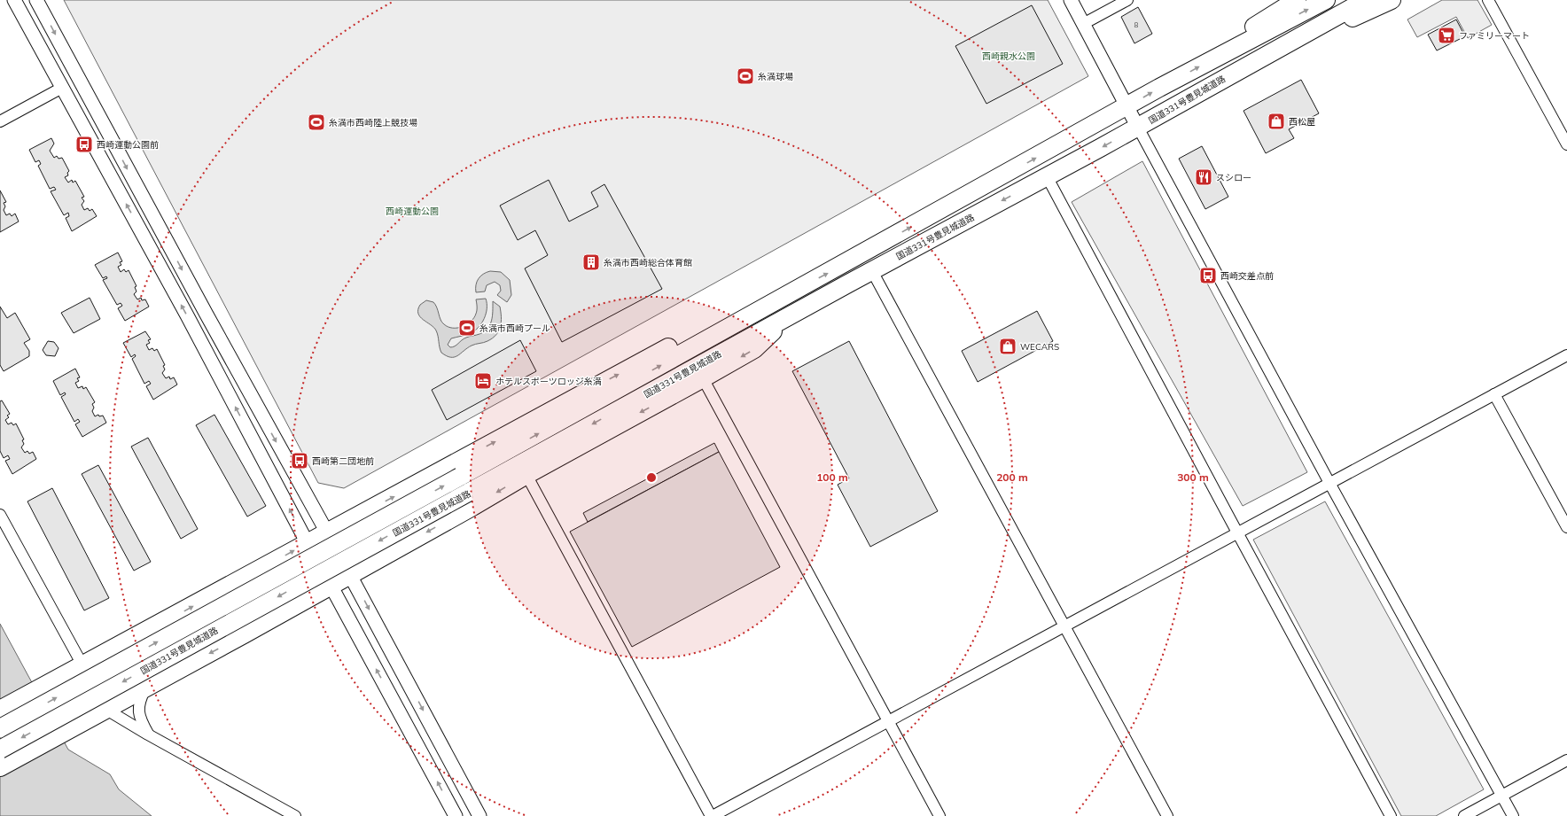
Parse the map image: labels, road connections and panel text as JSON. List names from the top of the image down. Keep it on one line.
{"streets":{"highway":["国道331号豊見城道路"]},"parks":["西崎親水公園","西崎運動公園"],"places":{"supermarket":["ファミリーマート"],"sports":["糸満球場","糸満市西崎陸上競技場","糸満市西崎プール"],"shop":["西松屋","WECARS"],"bus stop":["西崎運動公園前","西崎交差点前","西崎第二団地前"],"restaurant":["スシロー"],"building":["糸満市西崎総合体育館"],"hotel":["ホテルスポーツロッジ糸満"]},"house_numbers":["8"],"rings":["100 m","200 m","300 m"]}
